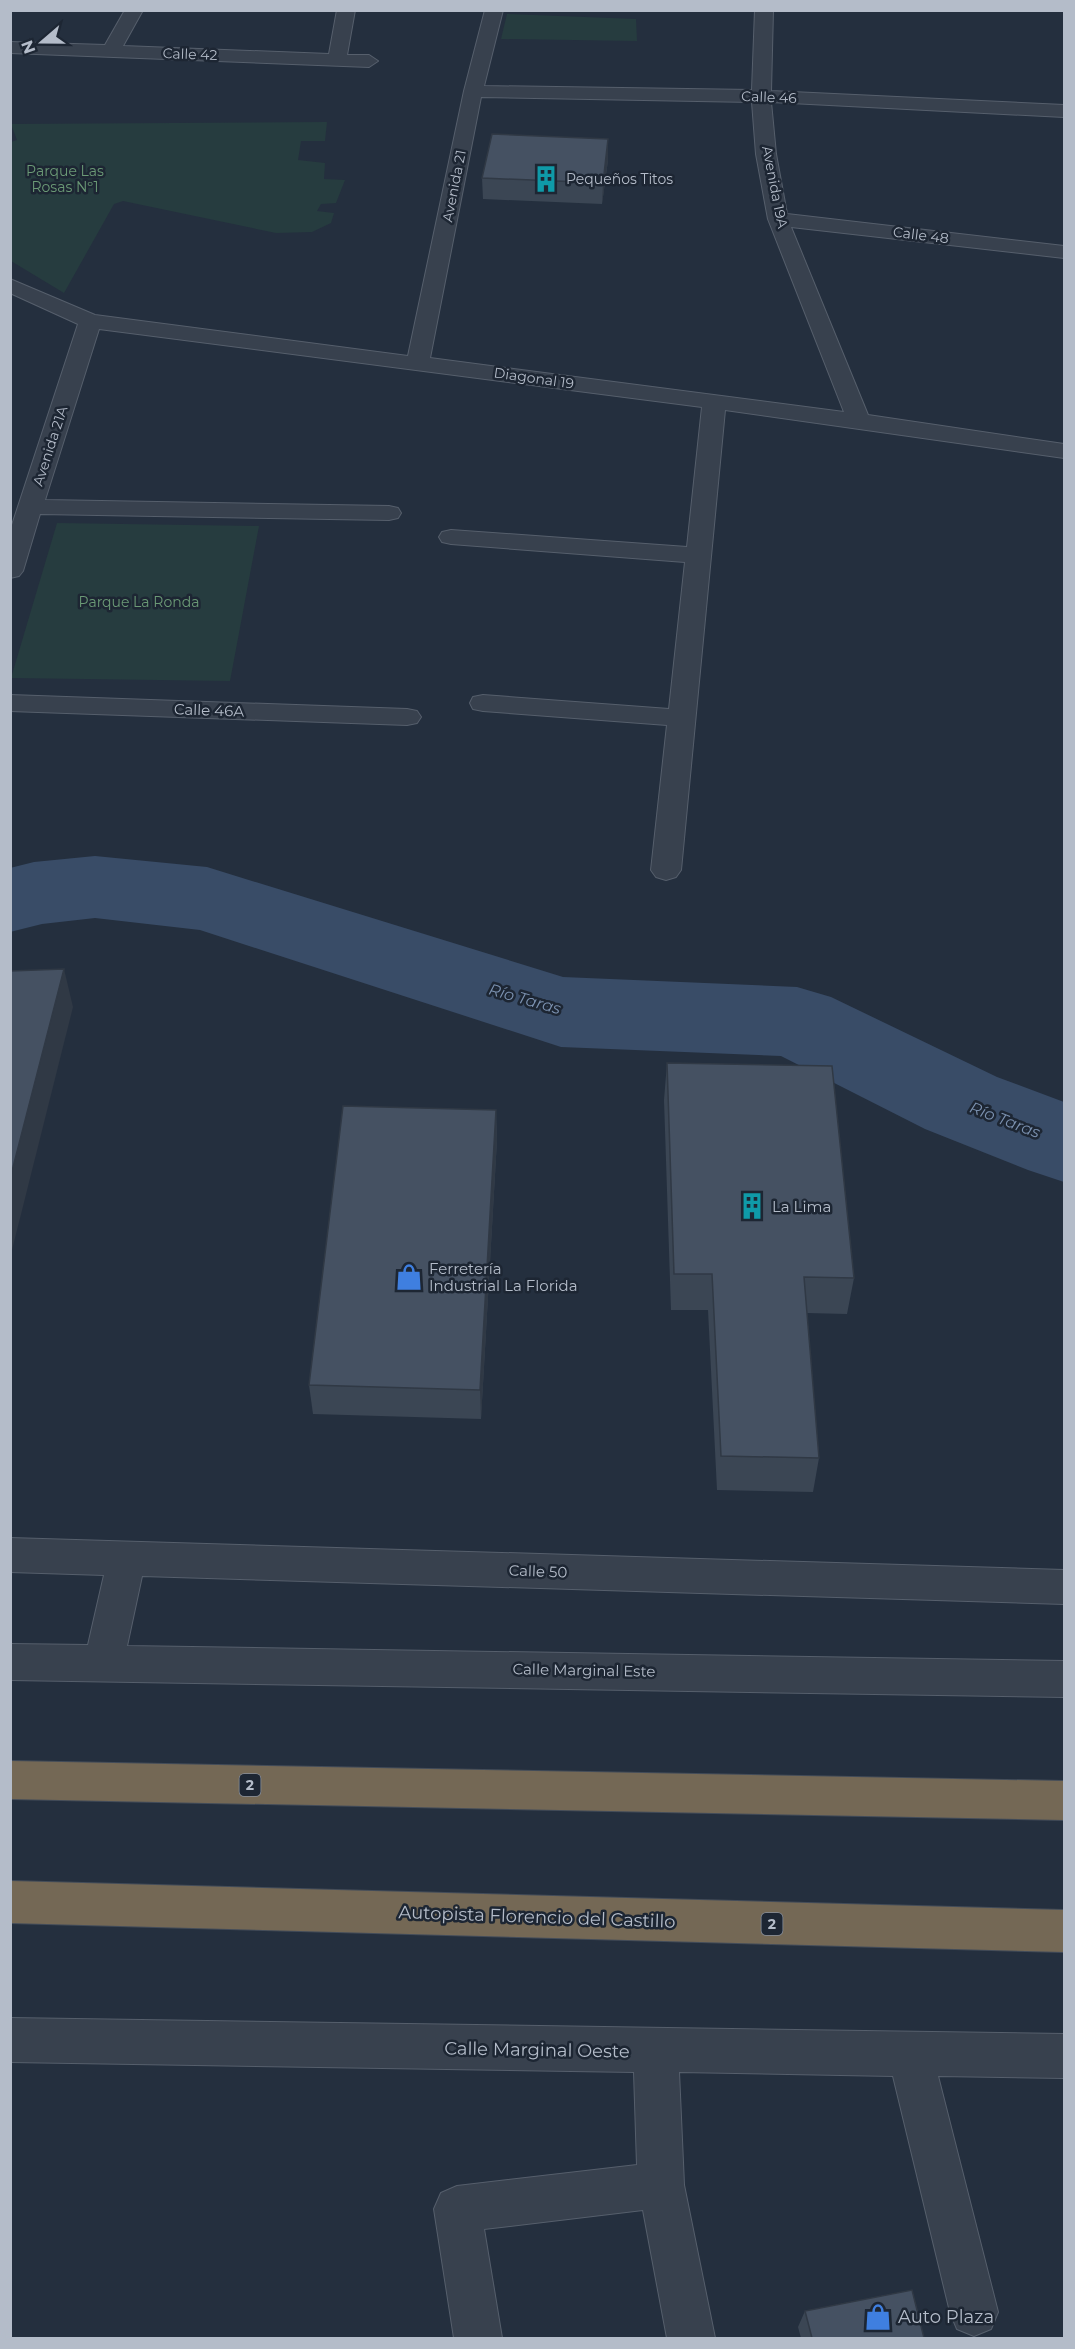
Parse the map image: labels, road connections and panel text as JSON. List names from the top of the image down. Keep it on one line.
{"streets":{"highway":["2","Autopista Florencio del Castillo"],"street":["Calle 42","Calle 46","Avenida 21","Avenida 19A","Calle 48","Diagonal 19","Avenida 21A","Calle 46A","Calle 50","Calle Marginal Este","Calle Marginal Oeste"]},"crossings":[["Calle 46","Avenida 21"],["Calle 46","Avenida 19A"],["Avenida 21","Diagonal 19"],["Avenida 19A","Calle 48"],["Avenida 19A","Diagonal 19"],["Diagonal 19","Avenida 21A"]],"water":["Río Taras"],"parks":["Parque Las Rosas Nº1","Parque La Ronda"],"places":{"building":["Pequeños Titos","La Lima"],"shop":["Ferretería Industrial La Florida","Auto Plaza"]},"north":"left"}
